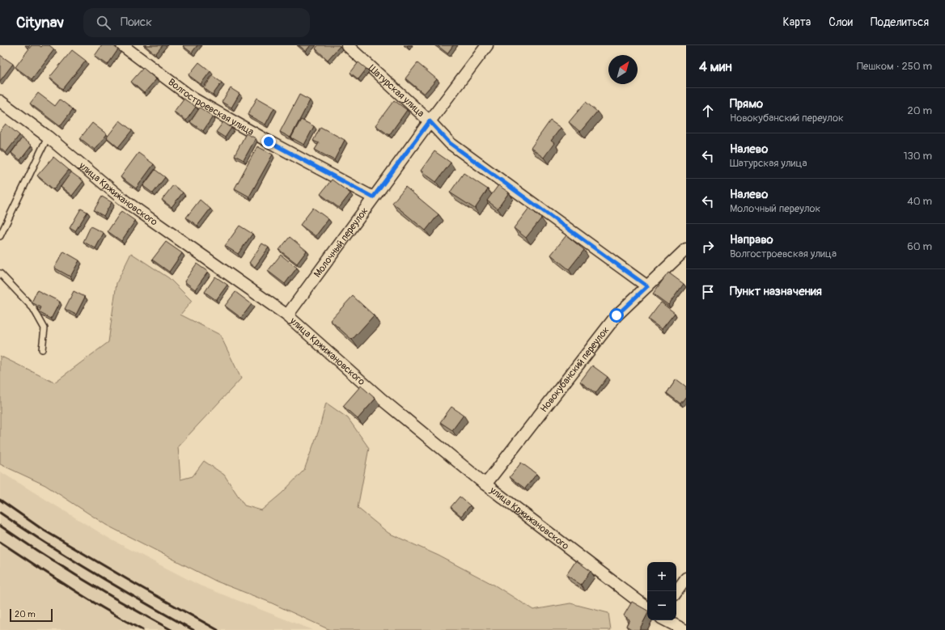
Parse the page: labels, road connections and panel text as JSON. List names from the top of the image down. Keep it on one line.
{"streets":{"street":["Шатурская улица","Волгостроевская улица","улица Кржижановского","Молочный переулок","Новокубанский переулок"]},"crossings":[["Шатурская улица","Молочный переулок"],["Шатурская улица","Новокубанский переулок"],["Волгостроевская улица","Молочный переулок"],["улица Кржижановского","Молочный переулок"],["улица Кржижановского","Новокубанский переулок"]],"scale_bar":"20 m","north":"top right","page":{"header":"Citynav","search":"Поиск","nav":["Карта","Слои","Поделиться"],"heading":["4 мин","Пешком · 250 m"],"list":[["Прямо","Новокубанский переулок","20 m"],["Налево","Шатурская улица","130 m"],["Налево","Молочный переулок","40 m"],["Направо","Волгостроевская улица","60 m"],"Пункт назначения"],"map_buttons":["+","−"],"scale":"20 m"}}
